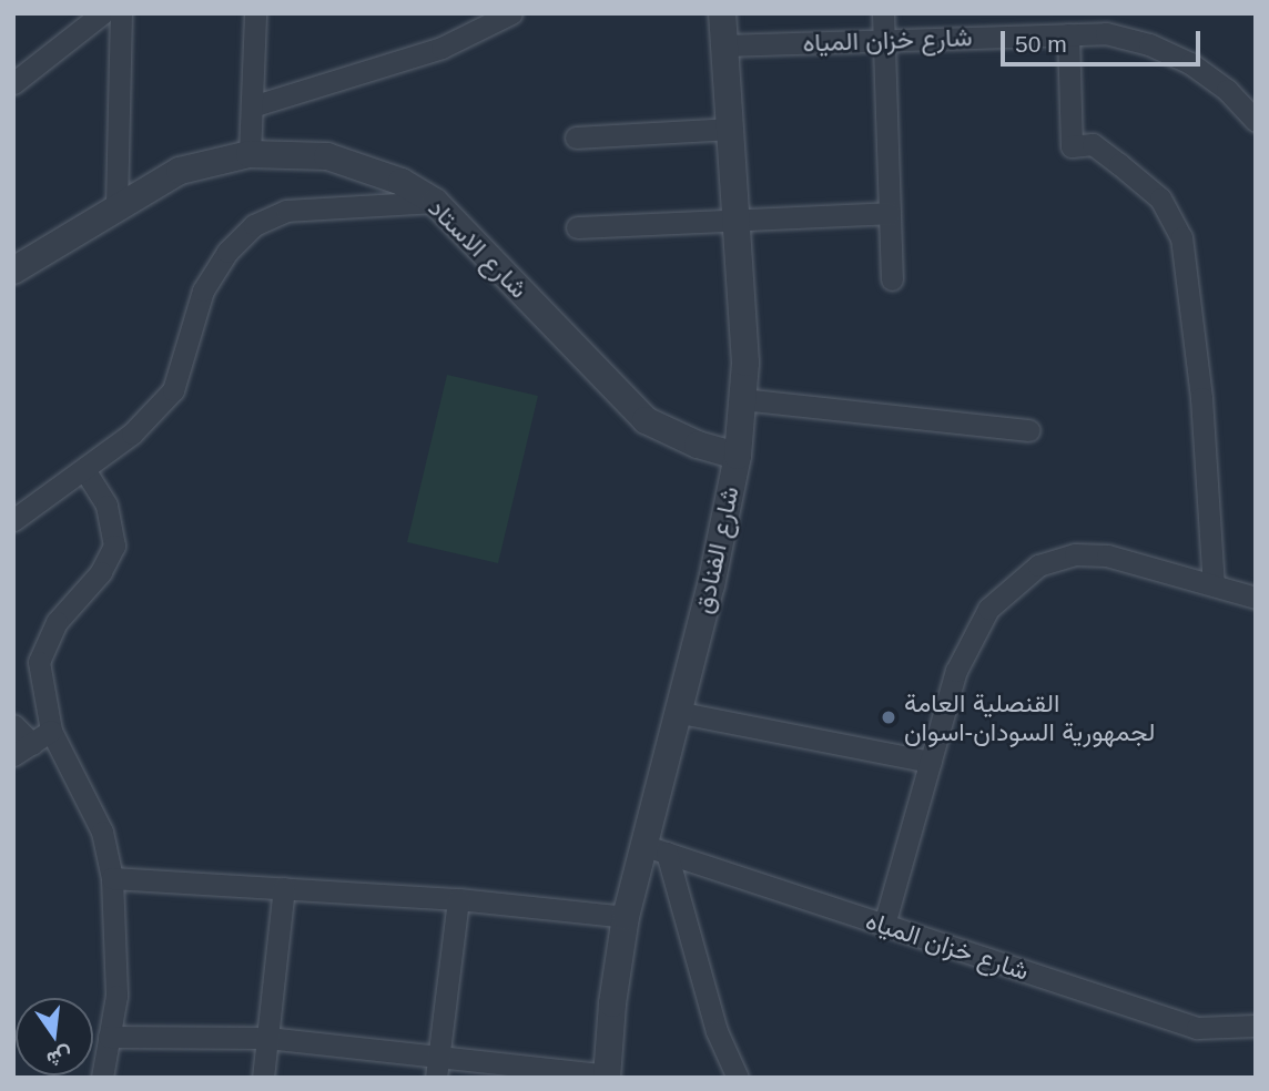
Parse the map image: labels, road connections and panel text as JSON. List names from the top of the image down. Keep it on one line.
{"streets":{"street":["شارع خزان المياه","شارع الاستاد","شارع الفنادق"]},"crossings":[["شارع خزان المياه","شارع الفنادق"],["شارع الاستاد","شارع الفنادق"]],"places":["القنصلية العامة لجمهورية السودان-اسوان"],"scale_bar":"50 m","north":"bottom"}
